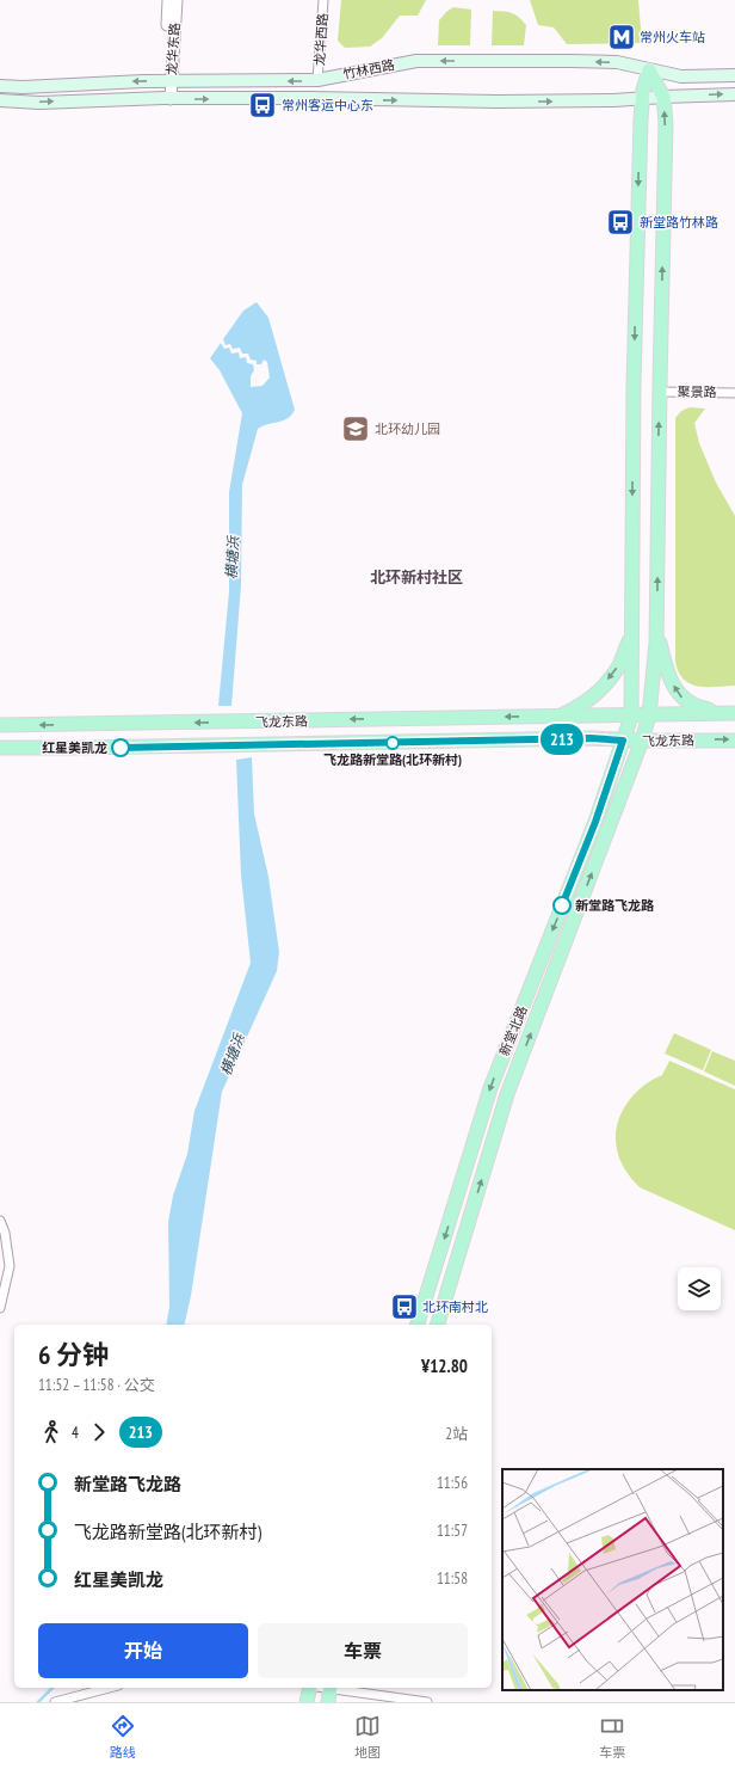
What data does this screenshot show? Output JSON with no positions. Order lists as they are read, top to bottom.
{
  "streets": {
    "main road": ["竹林西路", "飞龙东路", "新堂北路"],
    "street": ["龙华西路", "龙华东路", "聚景路"]
  },
  "crossings": [
    ["龙华西路", "竹林西路"],
    ["龙华东路", "竹林西路"],
    ["竹林西路", "新堂北路"],
    ["飞龙东路", "新堂北路"]
  ],
  "districts": ["北环新村社区"],
  "water": ["横塘浜"],
  "places": {
    "metro station": ["常州火车站"],
    "bus stop": ["常州客运中心东", "新堂路竹林路", "北环南村北"],
    "school or university": ["北环幼儿园"],
    "other": ["飞龙路新堂路(北环新村)", "红星美凯龙", "新堂路飞龙路"]
  },
  "lines": ["bus line 213"],
  "page": {
    "on_map": "213",
    "heading": ["6 分钟", "11:52 – 11:58 · 公交", "¥12.80"],
    "legs": ["4", "213", "2站"],
    "list": [
      {
        "name": "新堂路飞龙路",
        "value": "11:56"
      },
      {
        "name": "飞龙路新堂路(北环新村)",
        "value": "11:57"
      },
      {
        "name": "红星美凯龙",
        "value": "11:58"
      }
    ],
    "buttons": ["开始", "车票"],
    "tabs": ["路线", "地图", "车票"]
  }
}
